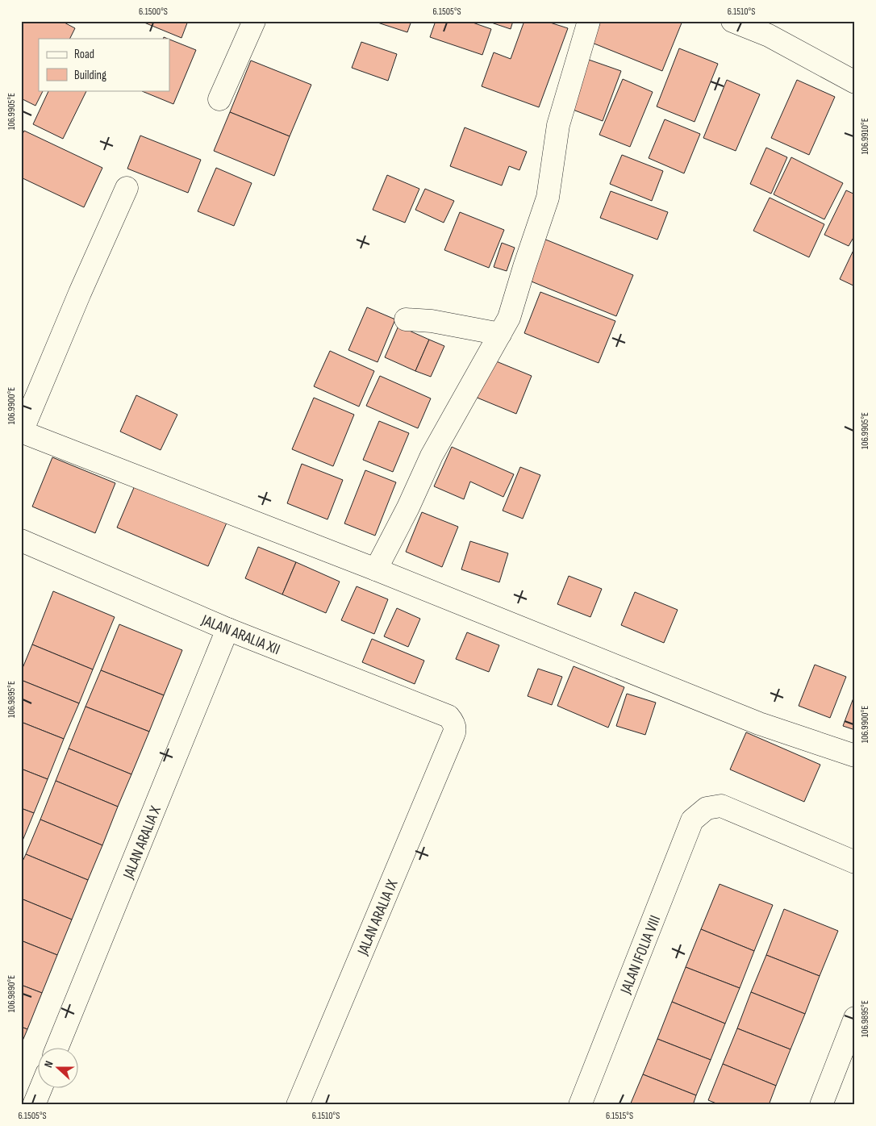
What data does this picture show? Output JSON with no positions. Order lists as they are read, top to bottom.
{
  "streets": {
    "street": [
      "JALAN ARALIA XII",
      "JALAN ARALIA X",
      "JALAN ARALIA IX",
      "JALAN IFOLIA VIII"
    ]
  },
  "crossings": [
    ["JALAN ARALIA XII", "JALAN ARALIA X"],
    ["JALAN ARALIA XII", "JALAN ARALIA IX"]
  ],
  "legend": ["Road", "Building"],
  "north": "left",
  "coordinates": [
    "6.1500°S",
    "6.1505°S",
    "6.1510°S",
    "106.9905°E",
    "106.9910°E",
    "106.9900°E",
    "106.9895°E",
    "106.9890°E",
    "6.1515°S"
  ]
}
